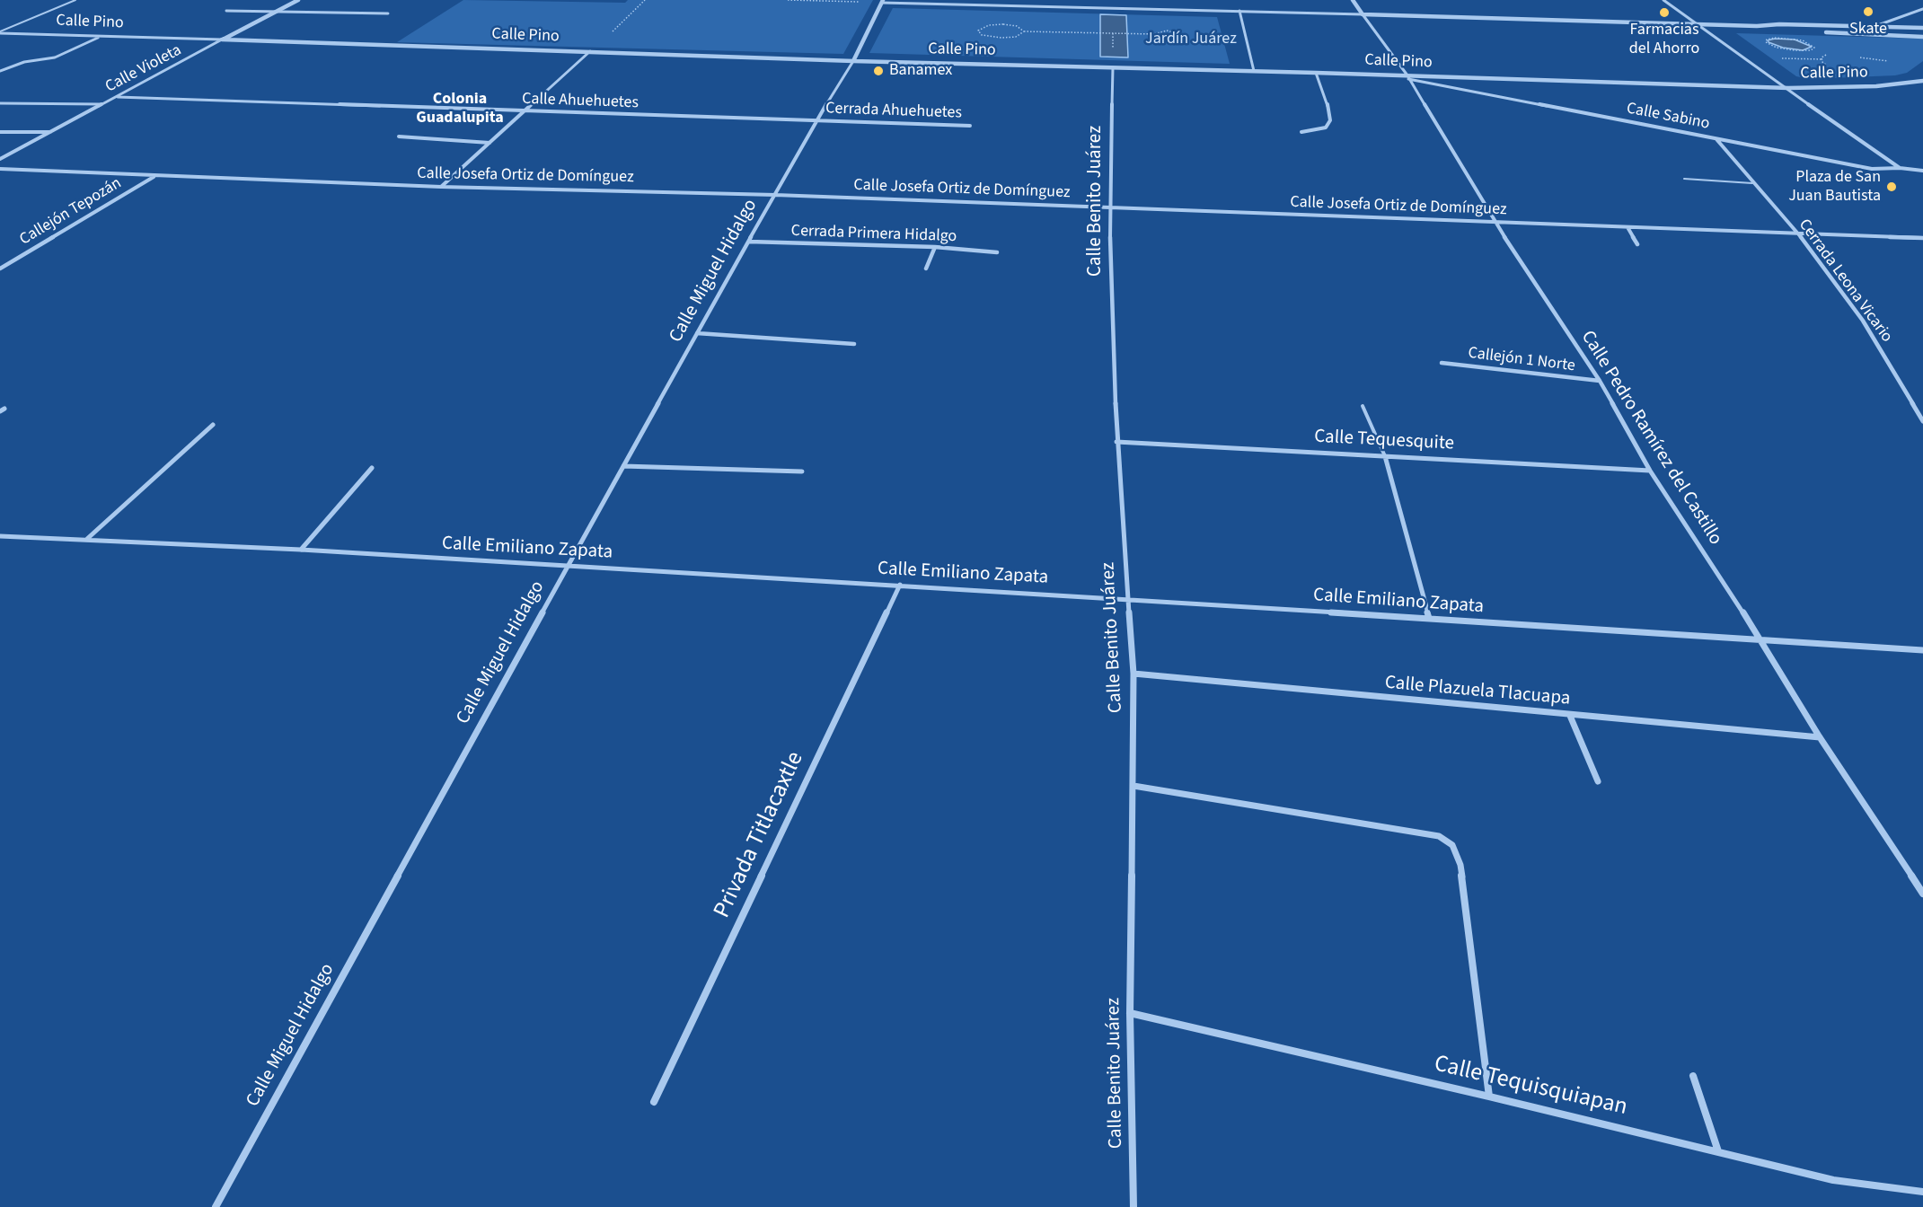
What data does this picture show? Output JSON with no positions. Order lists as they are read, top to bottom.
{
  "streets": {
    "street": [
      "Calle Pino",
      "Calle Violeta",
      "Calle Ahuehuetes",
      "Cerrada Ahuehuetes",
      "Calle Sabino",
      "Calle Josefa Ortiz de Domínguez",
      "Calle Benito Juárez",
      "Callejón Tepozán",
      "Cerrada Primera Hidalgo",
      "Calle Miguel Hidalgo",
      "Cerrada Leona Vicario",
      "Callejón 1 Norte",
      "Calle Pedro Ramírez del Castillo",
      "Calle Tequesquite",
      "Calle Emiliano Zapata",
      "Calle Plazuela Tlacuapa",
      "Privada Titlacaxtle",
      "Calle Tequisquiapan"
    ]
  },
  "crossings": [
    ["Calle Pino", "Calle Violeta"],
    ["Calle Pino", "Calle Sabino"],
    ["Calle Pino", "Calle Benito Juárez"],
    ["Calle Pino", "Calle Miguel Hidalgo"],
    ["Calle Pino", "Calle Pedro Ramírez del Castillo"],
    ["Calle Violeta", "Calle Ahuehuetes"],
    ["Calle Ahuehuetes", "Cerrada Ahuehuetes"],
    ["Calle Ahuehuetes", "Calle Miguel Hidalgo"],
    ["Cerrada Ahuehuetes", "Calle Miguel Hidalgo"],
    ["Calle Sabino", "Cerrada Leona Vicario"],
    ["Calle Sabino", "Calle Pedro Ramírez del Castillo"],
    ["Calle Josefa Ortiz de Domínguez", "Calle Benito Juárez"],
    ["Calle Josefa Ortiz de Domínguez", "Callejón Tepozán"],
    ["Calle Josefa Ortiz de Domínguez", "Calle Miguel Hidalgo"],
    ["Calle Josefa Ortiz de Domínguez", "Cerrada Leona Vicario"],
    ["Calle Josefa Ortiz de Domínguez", "Calle Pedro Ramírez del Castillo"],
    ["Calle Benito Juárez", "Calle Tequesquite"],
    ["Calle Benito Juárez", "Calle Emiliano Zapata"],
    ["Calle Benito Juárez", "Calle Plazuela Tlacuapa"],
    ["Calle Benito Juárez", "Calle Tequisquiapan"],
    ["Cerrada Primera Hidalgo", "Calle Miguel Hidalgo"],
    ["Calle Miguel Hidalgo", "Calle Emiliano Zapata"],
    ["Callejón 1 Norte", "Calle Pedro Ramírez del Castillo"],
    ["Calle Pedro Ramírez del Castillo", "Calle Tequesquite"],
    ["Calle Pedro Ramírez del Castillo", "Calle Emiliano Zapata"],
    ["Calle Pedro Ramírez del Castillo", "Calle Plazuela Tlacuapa"],
    ["Calle Emiliano Zapata", "Privada Titlacaxtle"]
  ],
  "districts": ["Colonia Guadalupita"],
  "parks": ["Jardín Juárez"],
  "places": [
    "Skate",
    "Farmacias del Ahorro",
    "Banamex",
    "Plaza de San Juan Bautista"
  ]
}
